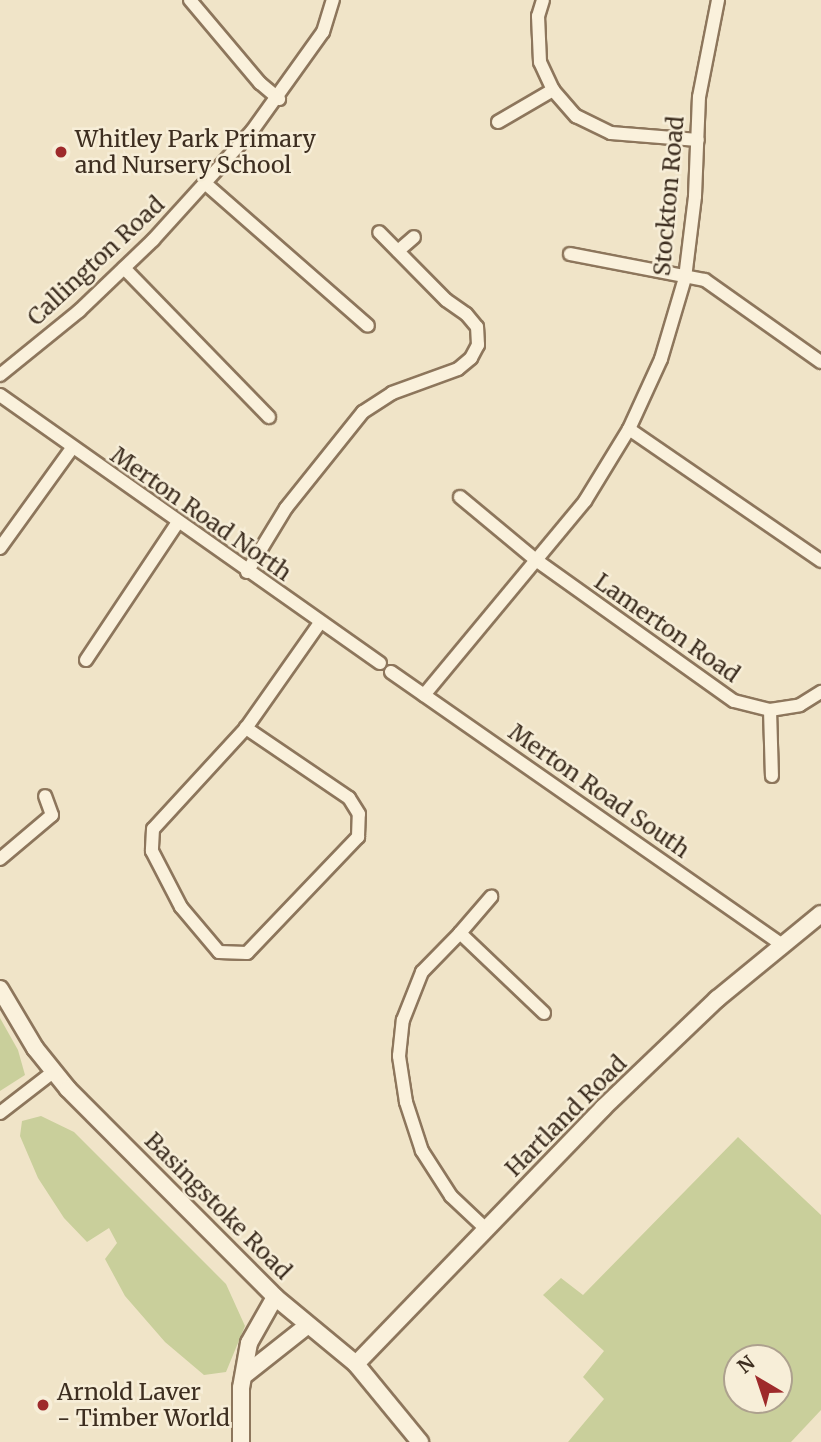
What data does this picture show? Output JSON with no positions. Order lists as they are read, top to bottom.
{
  "streets": {
    "street": [
      "Stockton Road",
      "Callington Road",
      "Merton Road North",
      "Lamerton Road",
      "Merton Road South",
      "Hartland Road",
      "Basingstoke Road"
    ]
  },
  "crossings": [
    ["Stockton Road", "Lamerton Road"],
    ["Stockton Road", "Merton Road South"],
    ["Merton Road South", "Hartland Road"],
    ["Hartland Road", "Basingstoke Road"]
  ],
  "places": ["Whitley Park Primary and Nursery School", "Arnold Laver - Timber World"],
  "north": "top left"
}
